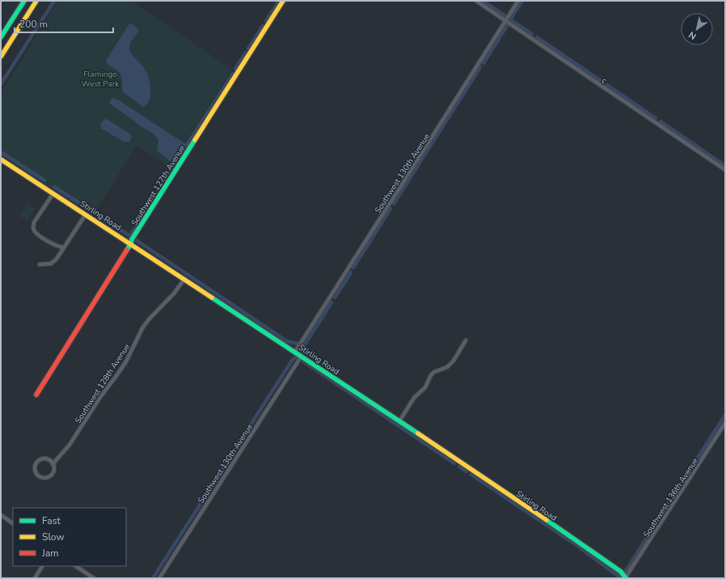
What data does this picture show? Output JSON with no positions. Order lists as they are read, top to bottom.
{
  "streets": {
    "main road": ["Southwest 127th Avenue", "Stirling Road"],
    "street": [
      "c",
      "Southwest 130th Avenue",
      "Southwest 128th Avenue",
      "Southwest 136th Avenue"
    ]
  },
  "crossings": [
    ["c", "Southwest 130th Avenue"],
    ["Southwest 130th Avenue", "Stirling Road"],
    ["Southwest 127th Avenue", "Stirling Road"],
    ["Stirling Road", "Southwest 128th Avenue"],
    ["Stirling Road", "Southwest 136th Avenue"]
  ],
  "parks": ["Flamingo West Park"],
  "legend": ["Fast", "Slow", "Jam"],
  "scale_bar": "200 m",
  "north": "bottom left"
}
